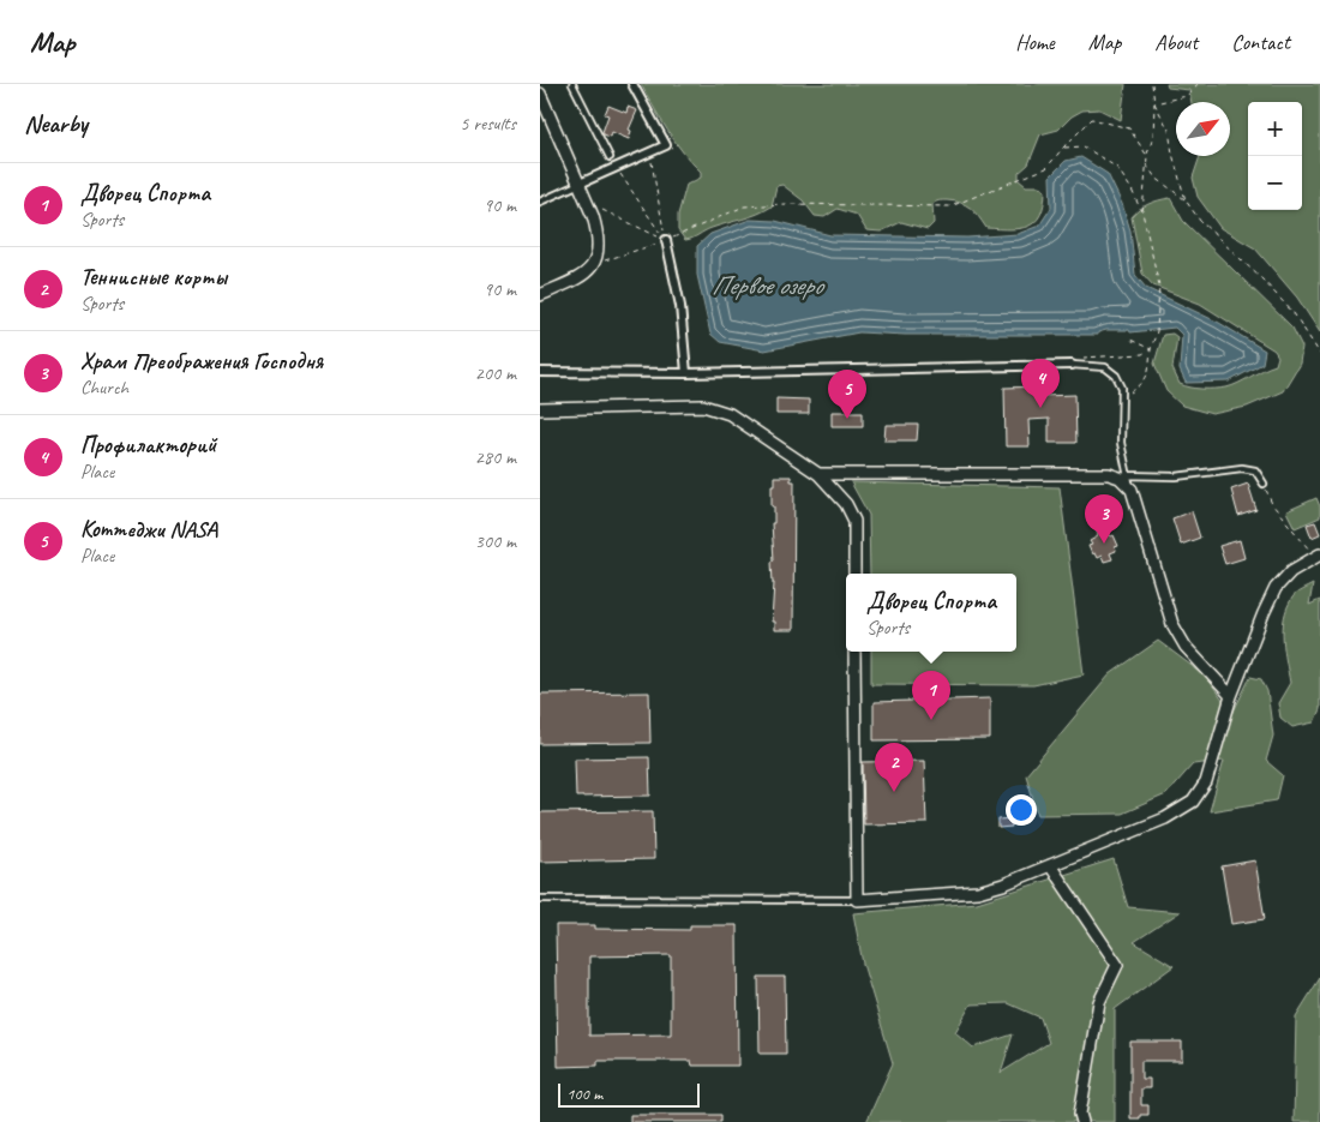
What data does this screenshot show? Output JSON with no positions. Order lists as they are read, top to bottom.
{
  "water": ["Первое озеро"],
  "scale_bar": "100 m",
  "north": "top right",
  "page": {
    "header": "Map",
    "nav": [
      "Home",
      "Map",
      "About",
      "Contact"
    ],
    "heading": ["Nearby", "5 results"],
    "map_buttons": ["+", "−"],
    "list": [
      {
        "mark": "1",
        "name": "Дворец Спорта",
        "note": "Sports",
        "value": "90 m"
      },
      {
        "mark": "2",
        "name": "Теннисные корты",
        "note": "Sports",
        "value": "90 m"
      },
      {
        "mark": "3",
        "name": "Храм Преображения Господня",
        "note": "Church",
        "value": "200 m"
      },
      {
        "mark": "4",
        "name": "Профилакторий",
        "note": "Place",
        "value": "280 m"
      },
      {
        "mark": "5",
        "name": "Коттеджи NASA",
        "note": "Place",
        "value": "300 m"
      }
    ],
    "pins": [
      "4",
      "5",
      "3",
      "1",
      "2"
    ],
    "popup": ["Дворец Спорта", "Sports"],
    "scale": "100 m"
  }
}
